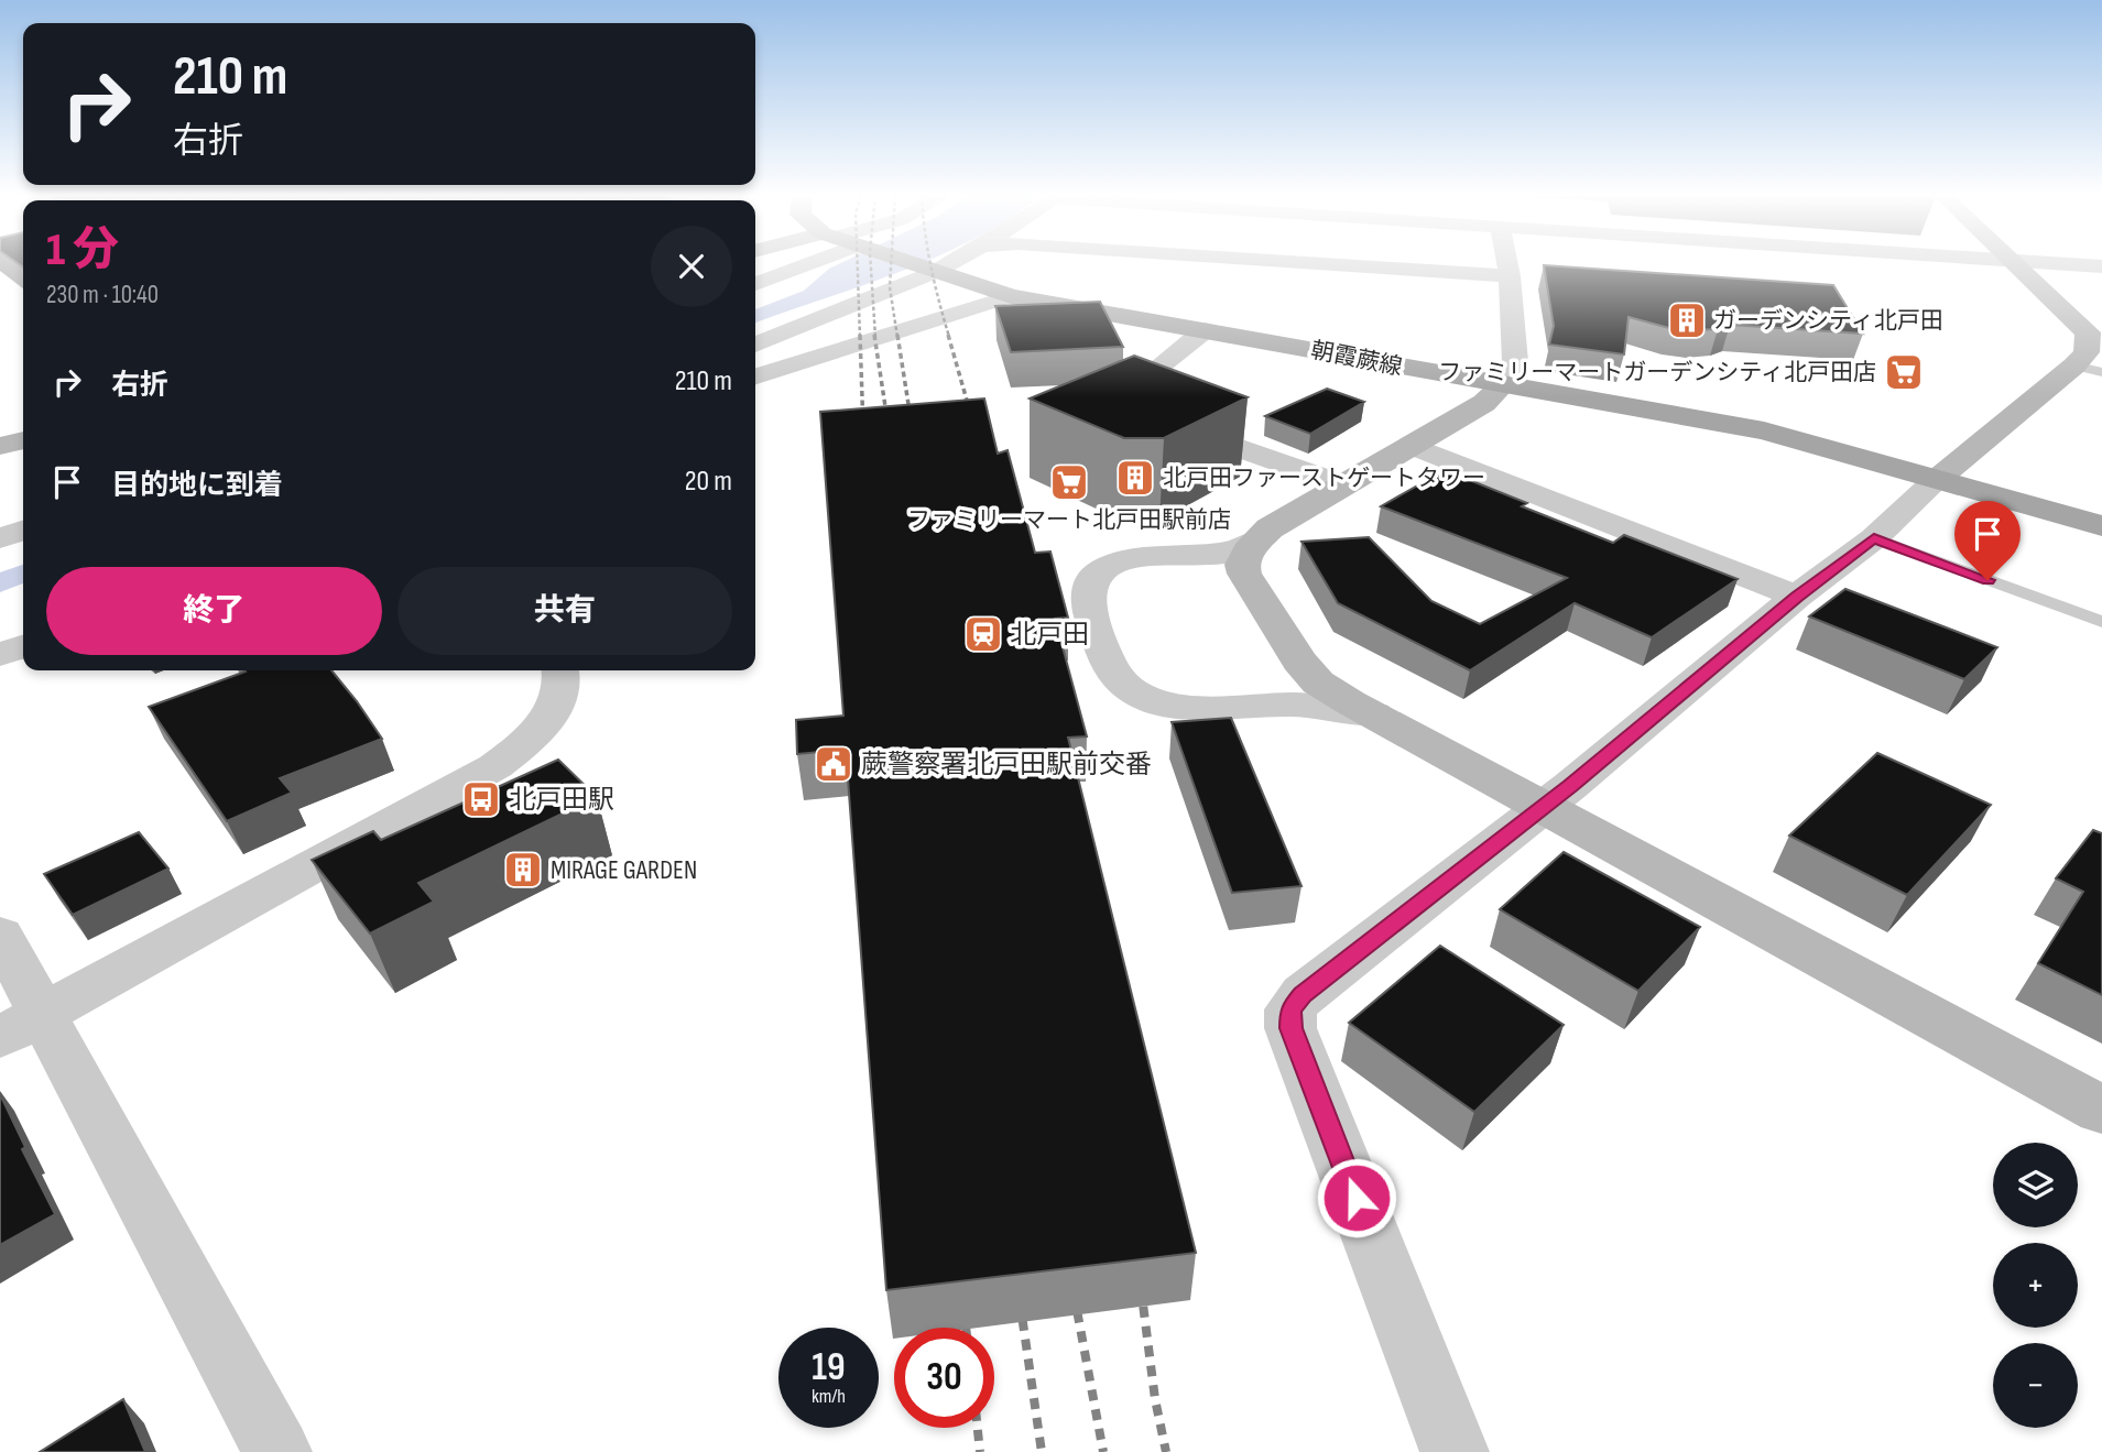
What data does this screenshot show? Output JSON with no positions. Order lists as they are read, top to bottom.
{
  "streets": {
    "main road": ["朝霞蕨線"]
  },
  "places": {
    "building": ["ガーデンシティ北戸田", "北戸田ファーストゲートタワー", "MIRAGE GARDEN"],
    "supermarket": ["ファミリーマートガーデンシティ北戸田店", "ファミリーマート北戸田駅前店"],
    "station": ["北戸田"],
    "public building": ["蕨警察署北戸田駅前交番"],
    "bus stop": ["北戸田駅"]
  },
  "page": {
    "turn": ["210 m", "右折"],
    "heading": ["1 分", "230 m · 10:40"],
    "list": [
      {
        "name": "右折",
        "value": "210 m"
      },
      {
        "name": "目的地に到着",
        "value": "20 m"
      }
    ],
    "buttons": ["終了", "共有"],
    "map_buttons": ["+", "−"],
    "speed": "19 km/h",
    "limit": "30"
  }
}
